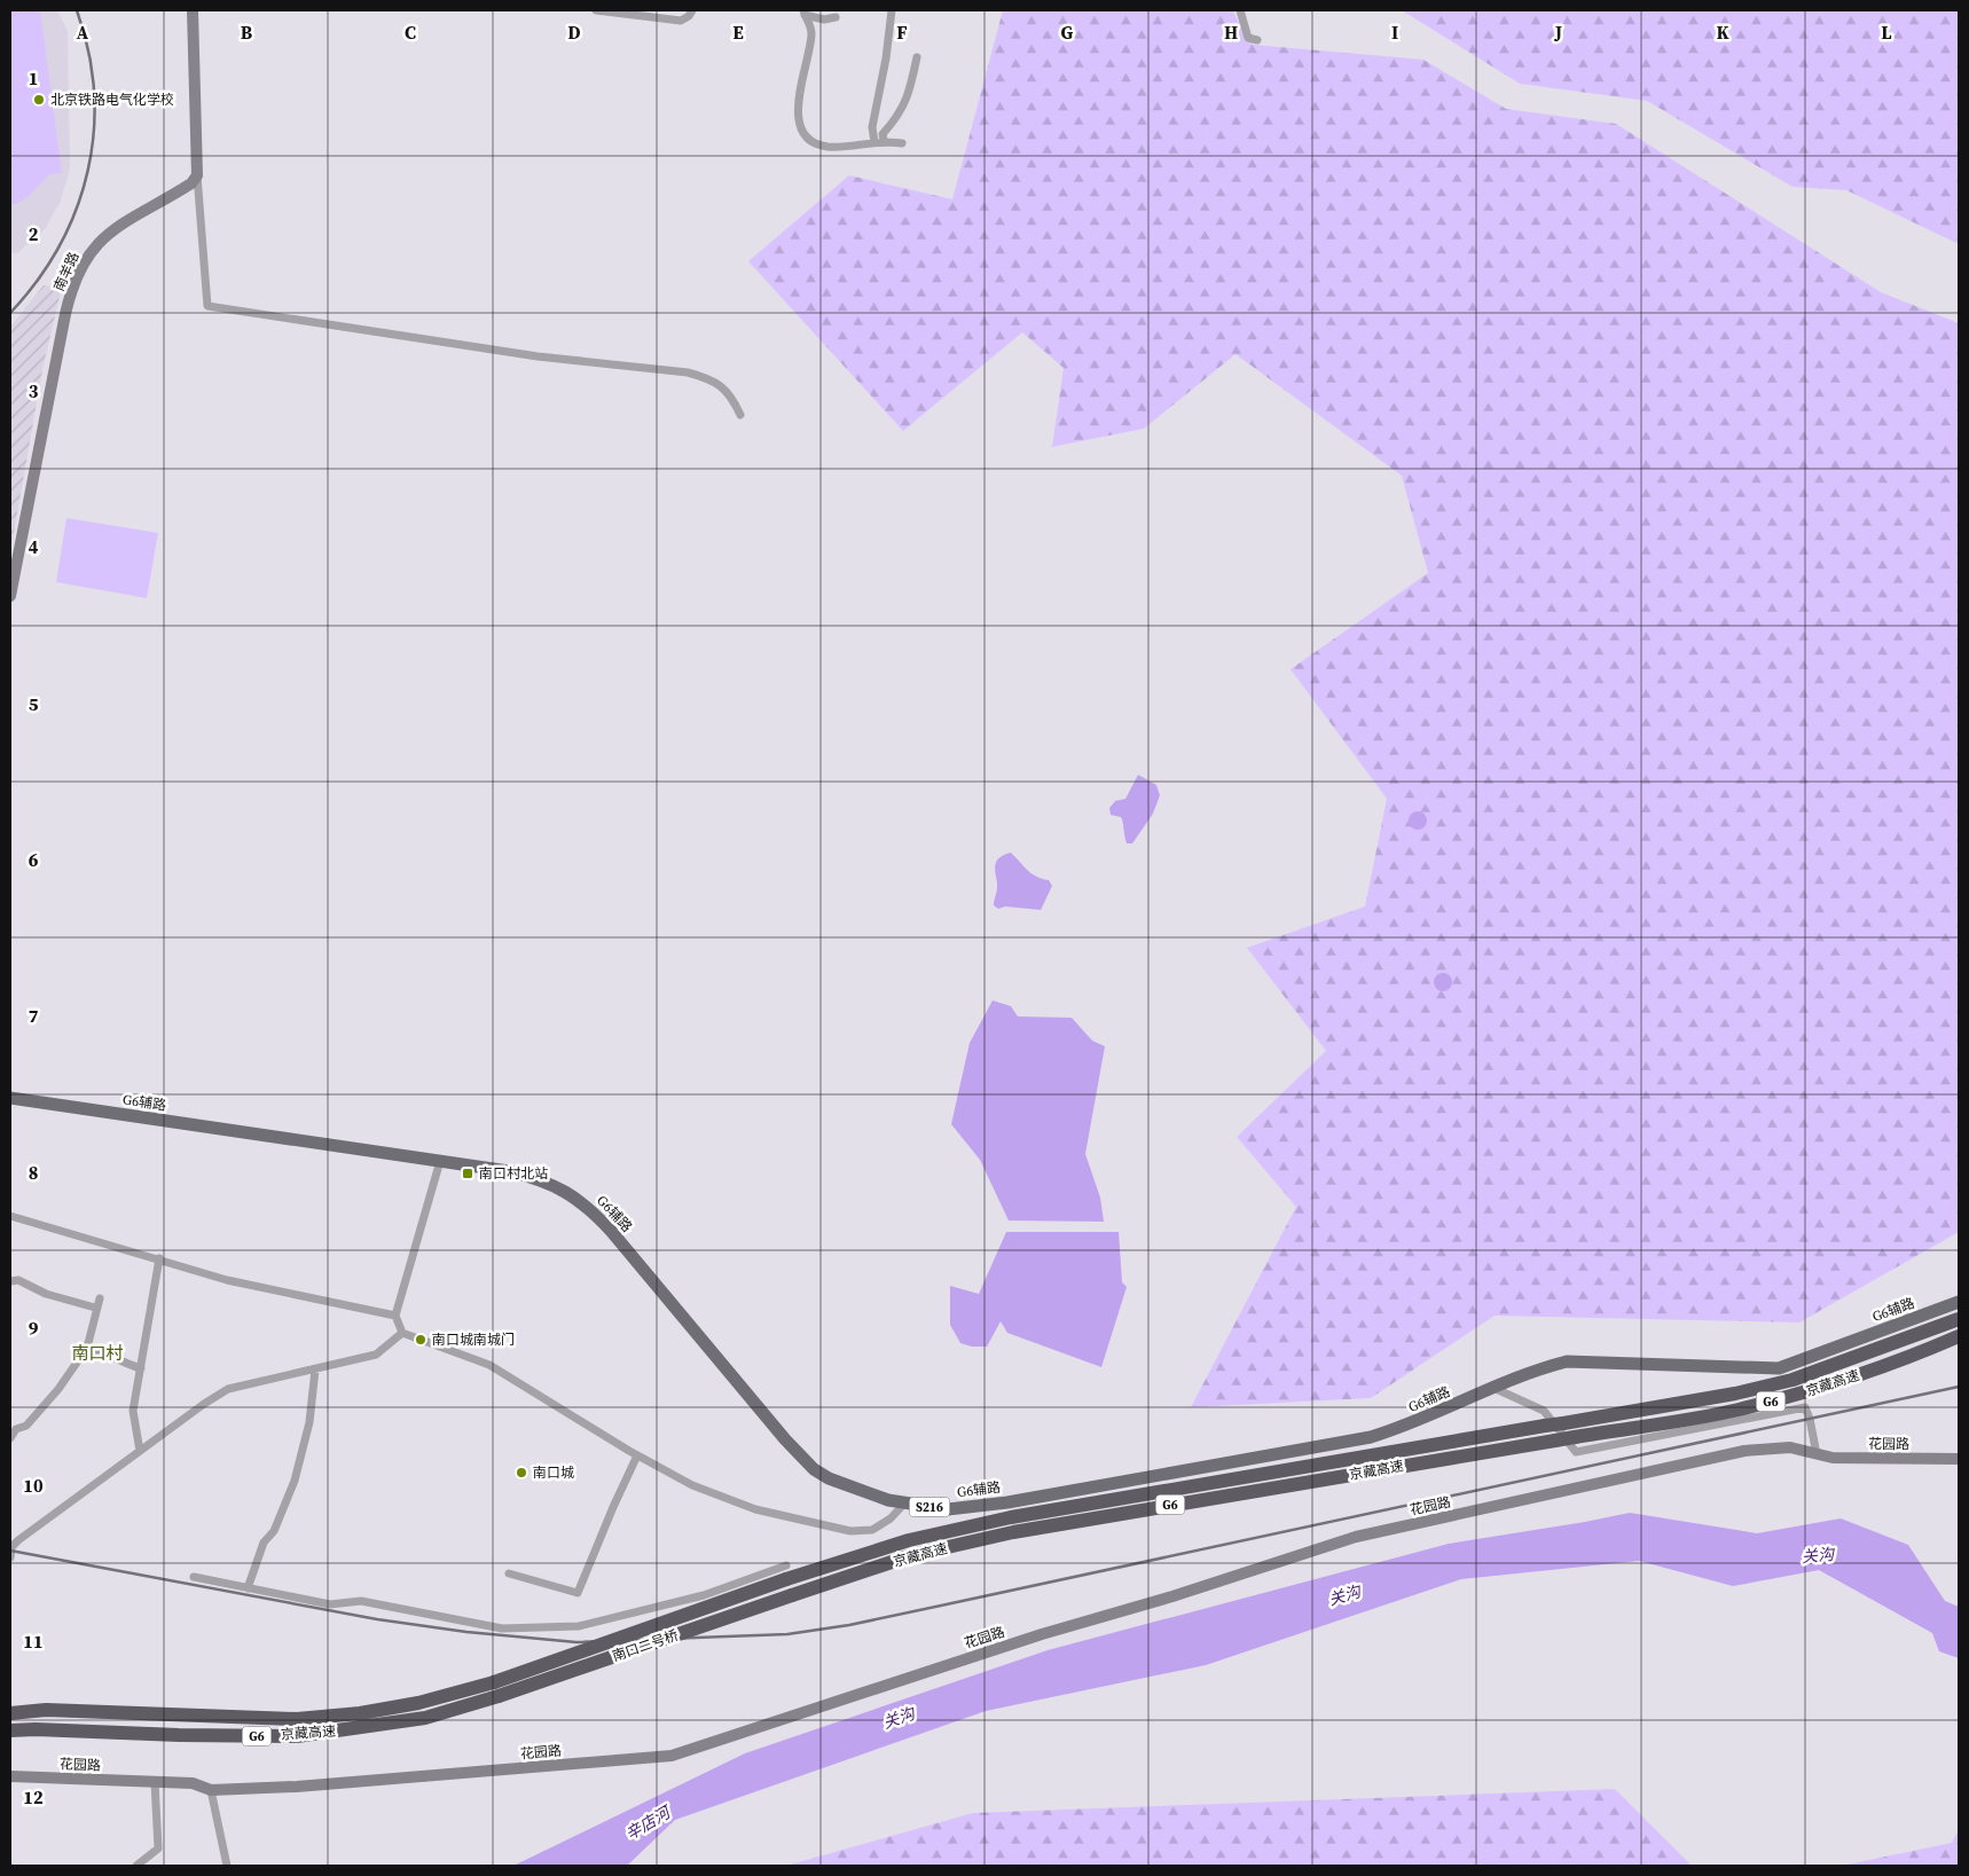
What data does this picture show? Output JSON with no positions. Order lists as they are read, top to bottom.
{
  "streets": {
    "highway": ["京藏高速", "G6", "南口二号桥"],
    "main road": ["G6辅路", "S216"],
    "street": ["南羊路", "花园路"]
  },
  "crossings": [
    ["京藏高速", "南口二号桥"]
  ],
  "districts": ["南口村"],
  "water": ["关沟", "辛店河"],
  "places": {
    "other": ["北京铁路电气化学校", "南口城南城门", "南口城"],
    "transit": ["南口村北站"]
  },
  "grid": {
    "columns": [
      "A",
      "B",
      "C",
      "D",
      "E",
      "F",
      "G",
      "H",
      "I",
      "J",
      "K",
      "L"
    ],
    "rows": [
      "1",
      "2",
      "3",
      "4",
      "5",
      "6",
      "7",
      "8",
      "9",
      "10",
      "11",
      "12"
    ]
  }
}
